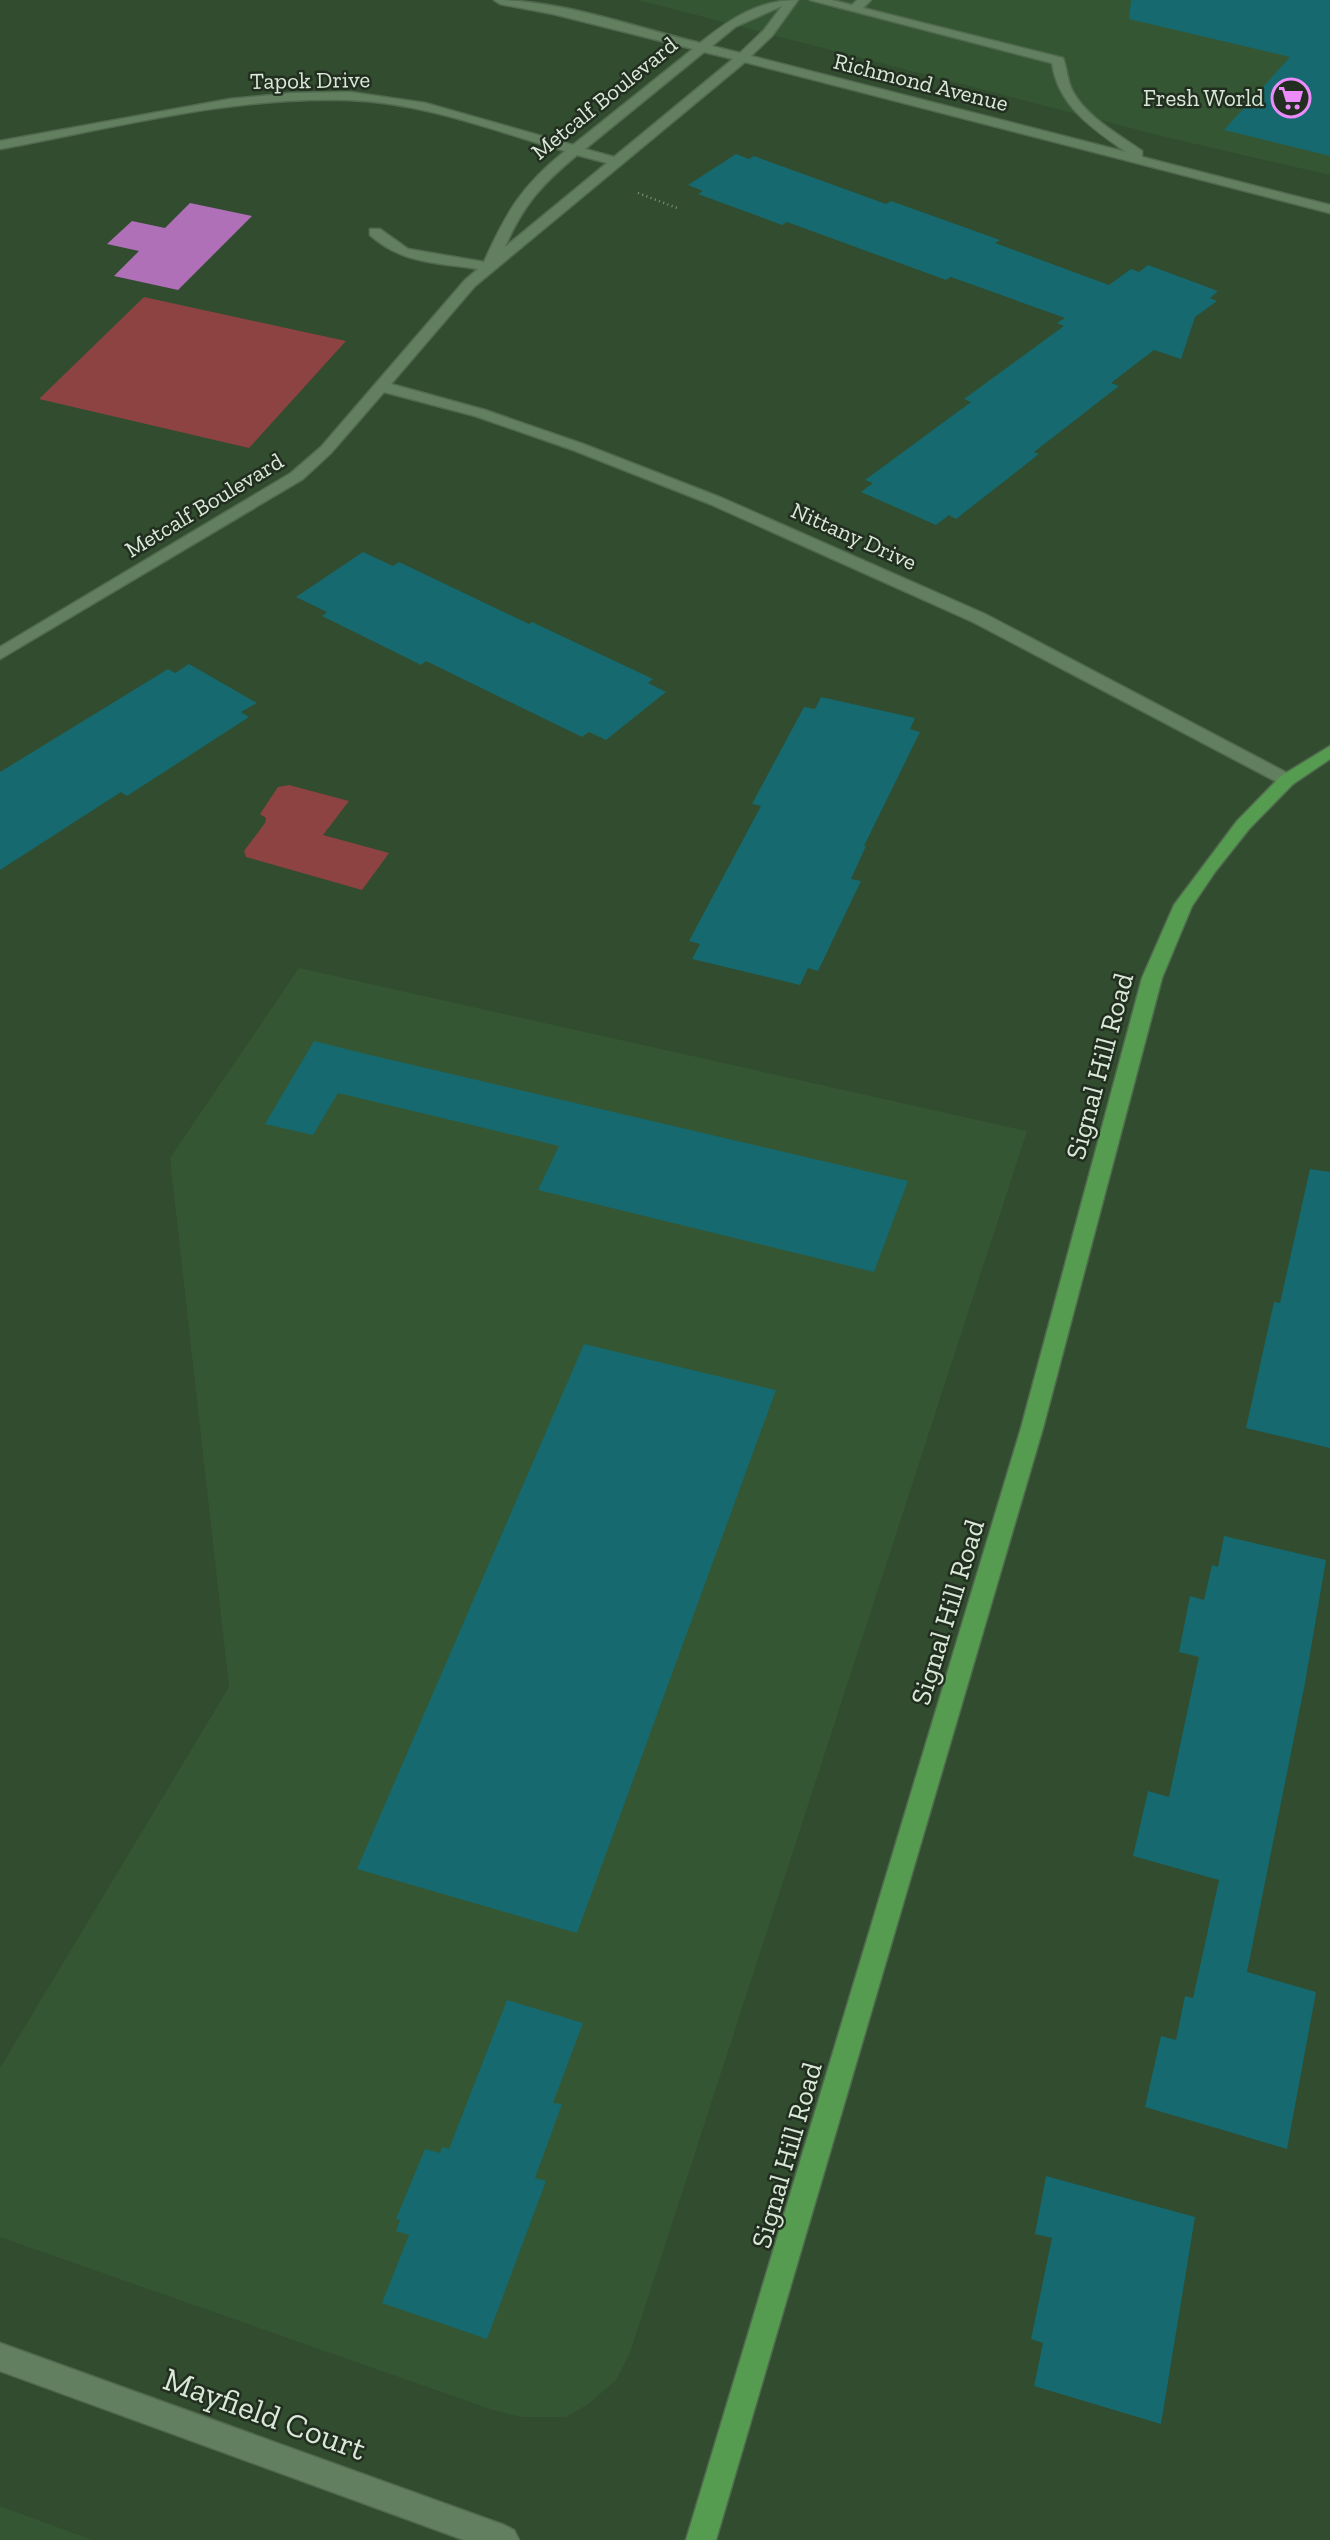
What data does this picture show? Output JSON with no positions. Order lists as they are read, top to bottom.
{
  "streets": {
    "main road": ["Signal Hill Road"],
    "street": [
      "Tapok Drive",
      "Richmond Avenue",
      "Metcalf Boulevard",
      "Nittany Drive",
      "Mayfield Court"
    ]
  },
  "crossings": [
    ["Tapok Drive", "Metcalf Boulevard"],
    ["Richmond Avenue", "Metcalf Boulevard"],
    ["Metcalf Boulevard", "Nittany Drive"],
    ["Nittany Drive", "Signal Hill Road"]
  ],
  "places": {
    "supermarket": ["Fresh World"]
  }
}
